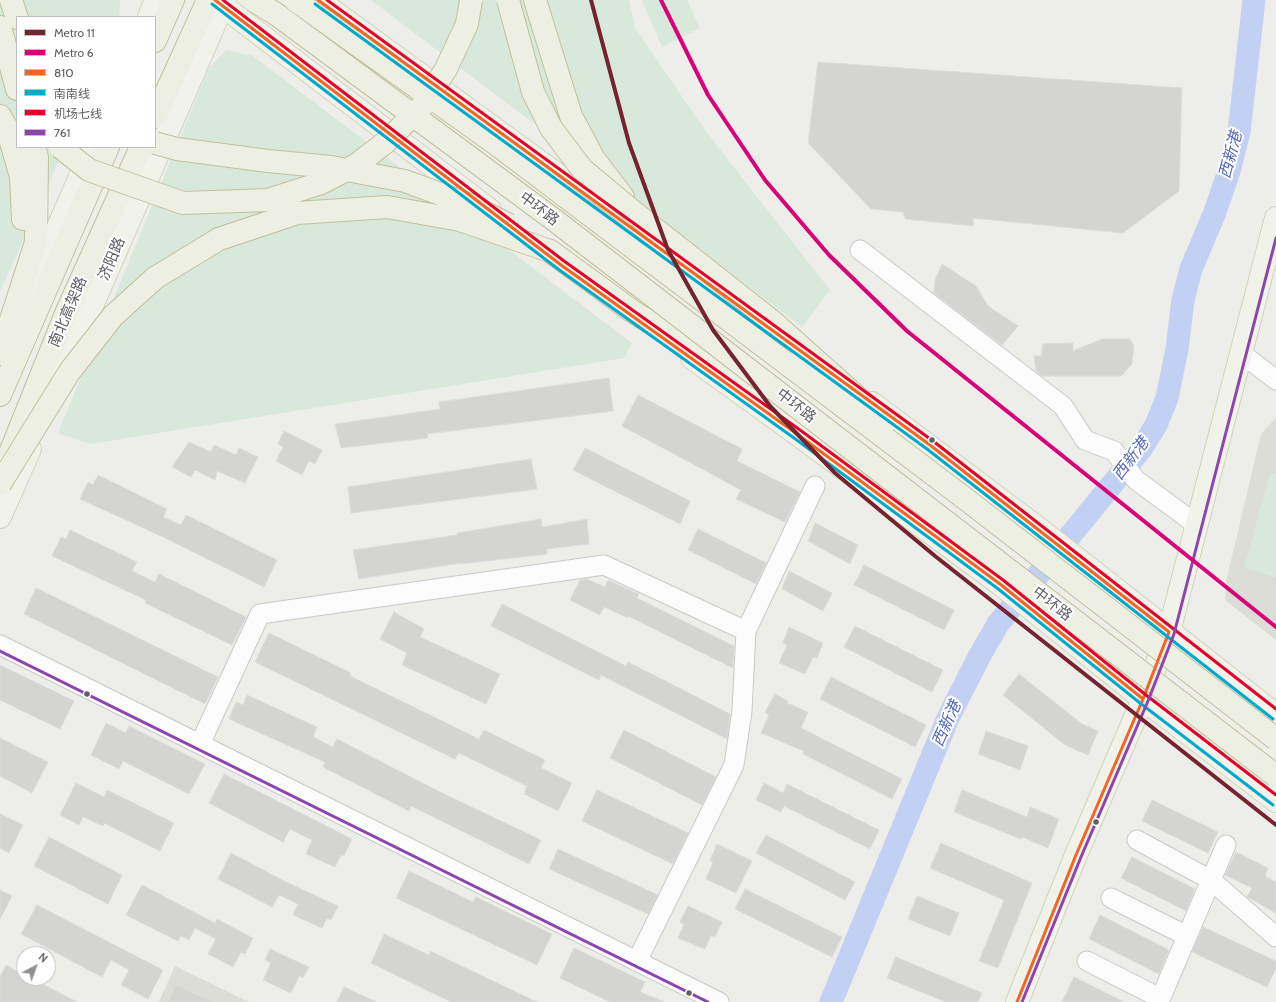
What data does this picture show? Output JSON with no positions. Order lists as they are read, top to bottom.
{
  "streets": {
    "highway": ["中环路", "南北高架路"],
    "main road": ["济阳路"]
  },
  "water": ["西新港"],
  "lines": [
    "metro line 11",
    "metro line 6",
    "transit line 810",
    "transit line 机场七线",
    "transit line 南南线",
    "transit line 761"
  ],
  "legend": [
    "Metro 11",
    "Metro 6",
    "810",
    "南南线",
    "机场七线",
    "761"
  ],
  "north": "top right"
}
